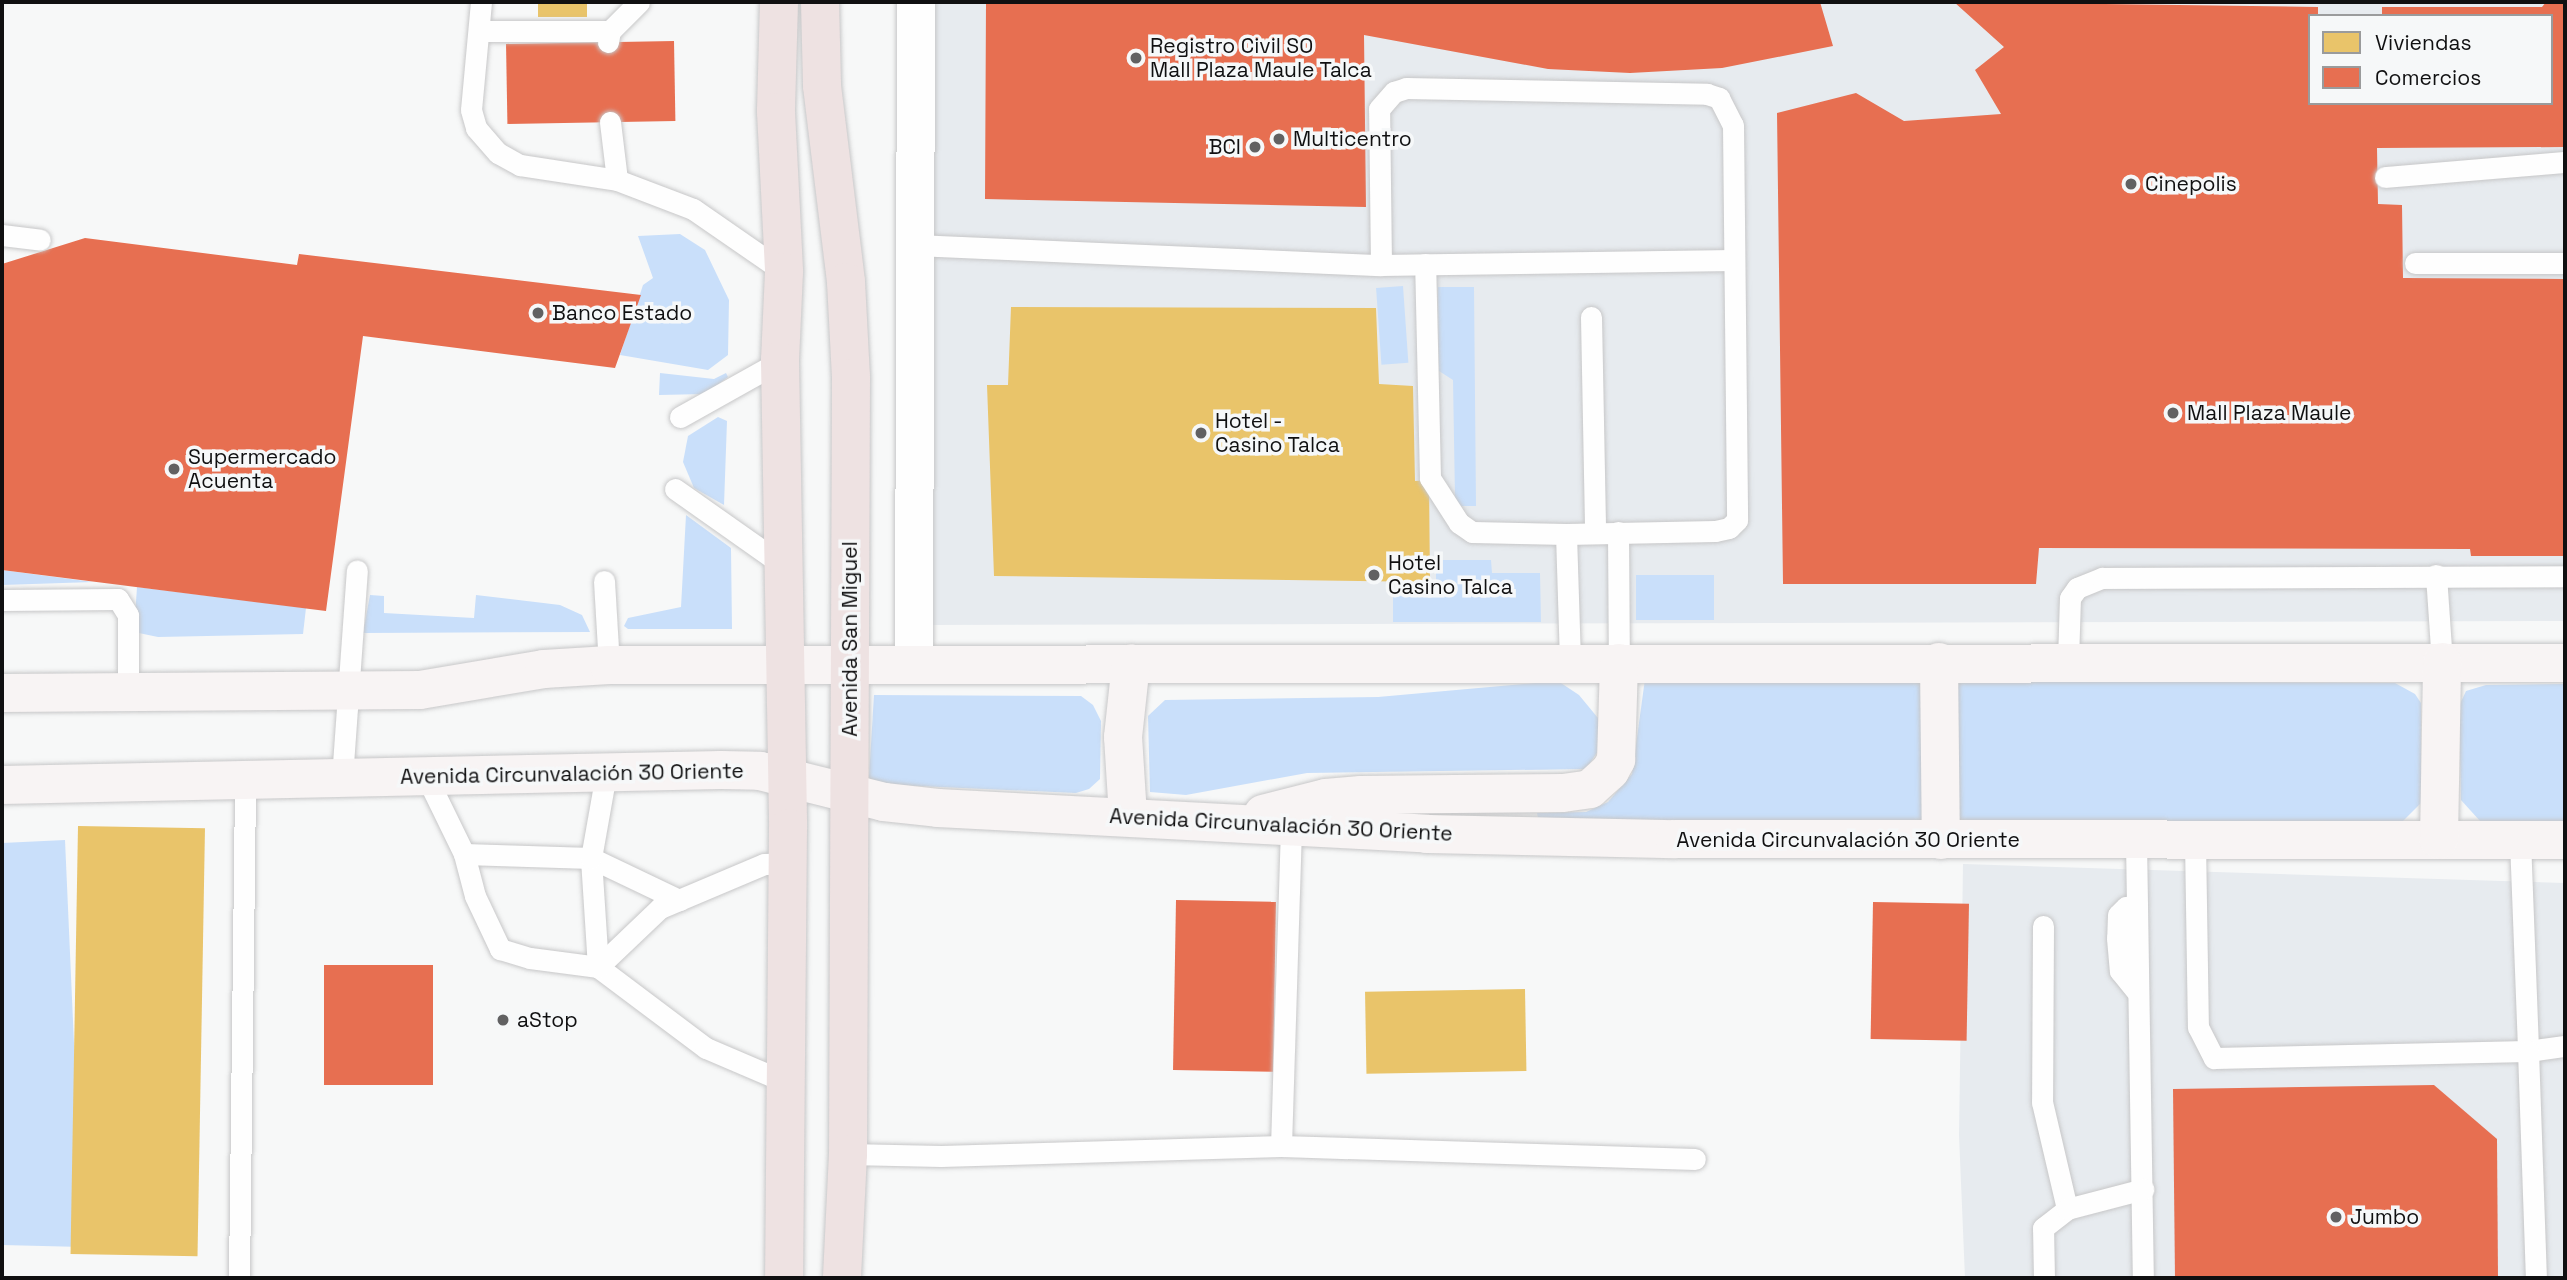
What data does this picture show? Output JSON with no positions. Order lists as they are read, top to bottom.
{
  "streets": {
    "highway": ["Avenida San Miguel"],
    "main road": ["Avenida Circunvalación 30 Oriente"]
  },
  "crossings": [
    ["Avenida San Miguel", "Avenida Circunvalación 30 Oriente"]
  ],
  "places": [
    "Registro Civil SO Mall Plaza Maule Talca",
    "Multicentro",
    "BCI",
    "Cinepolis",
    "Banco Estado",
    "Mall Plaza Maule",
    "Hotel - Casino Talca",
    "Supermercado Acuenta",
    "Hotel Casino Talca",
    "aStop",
    "Jumbo"
  ],
  "legend": ["Viviendas", "Comercios"]
}
